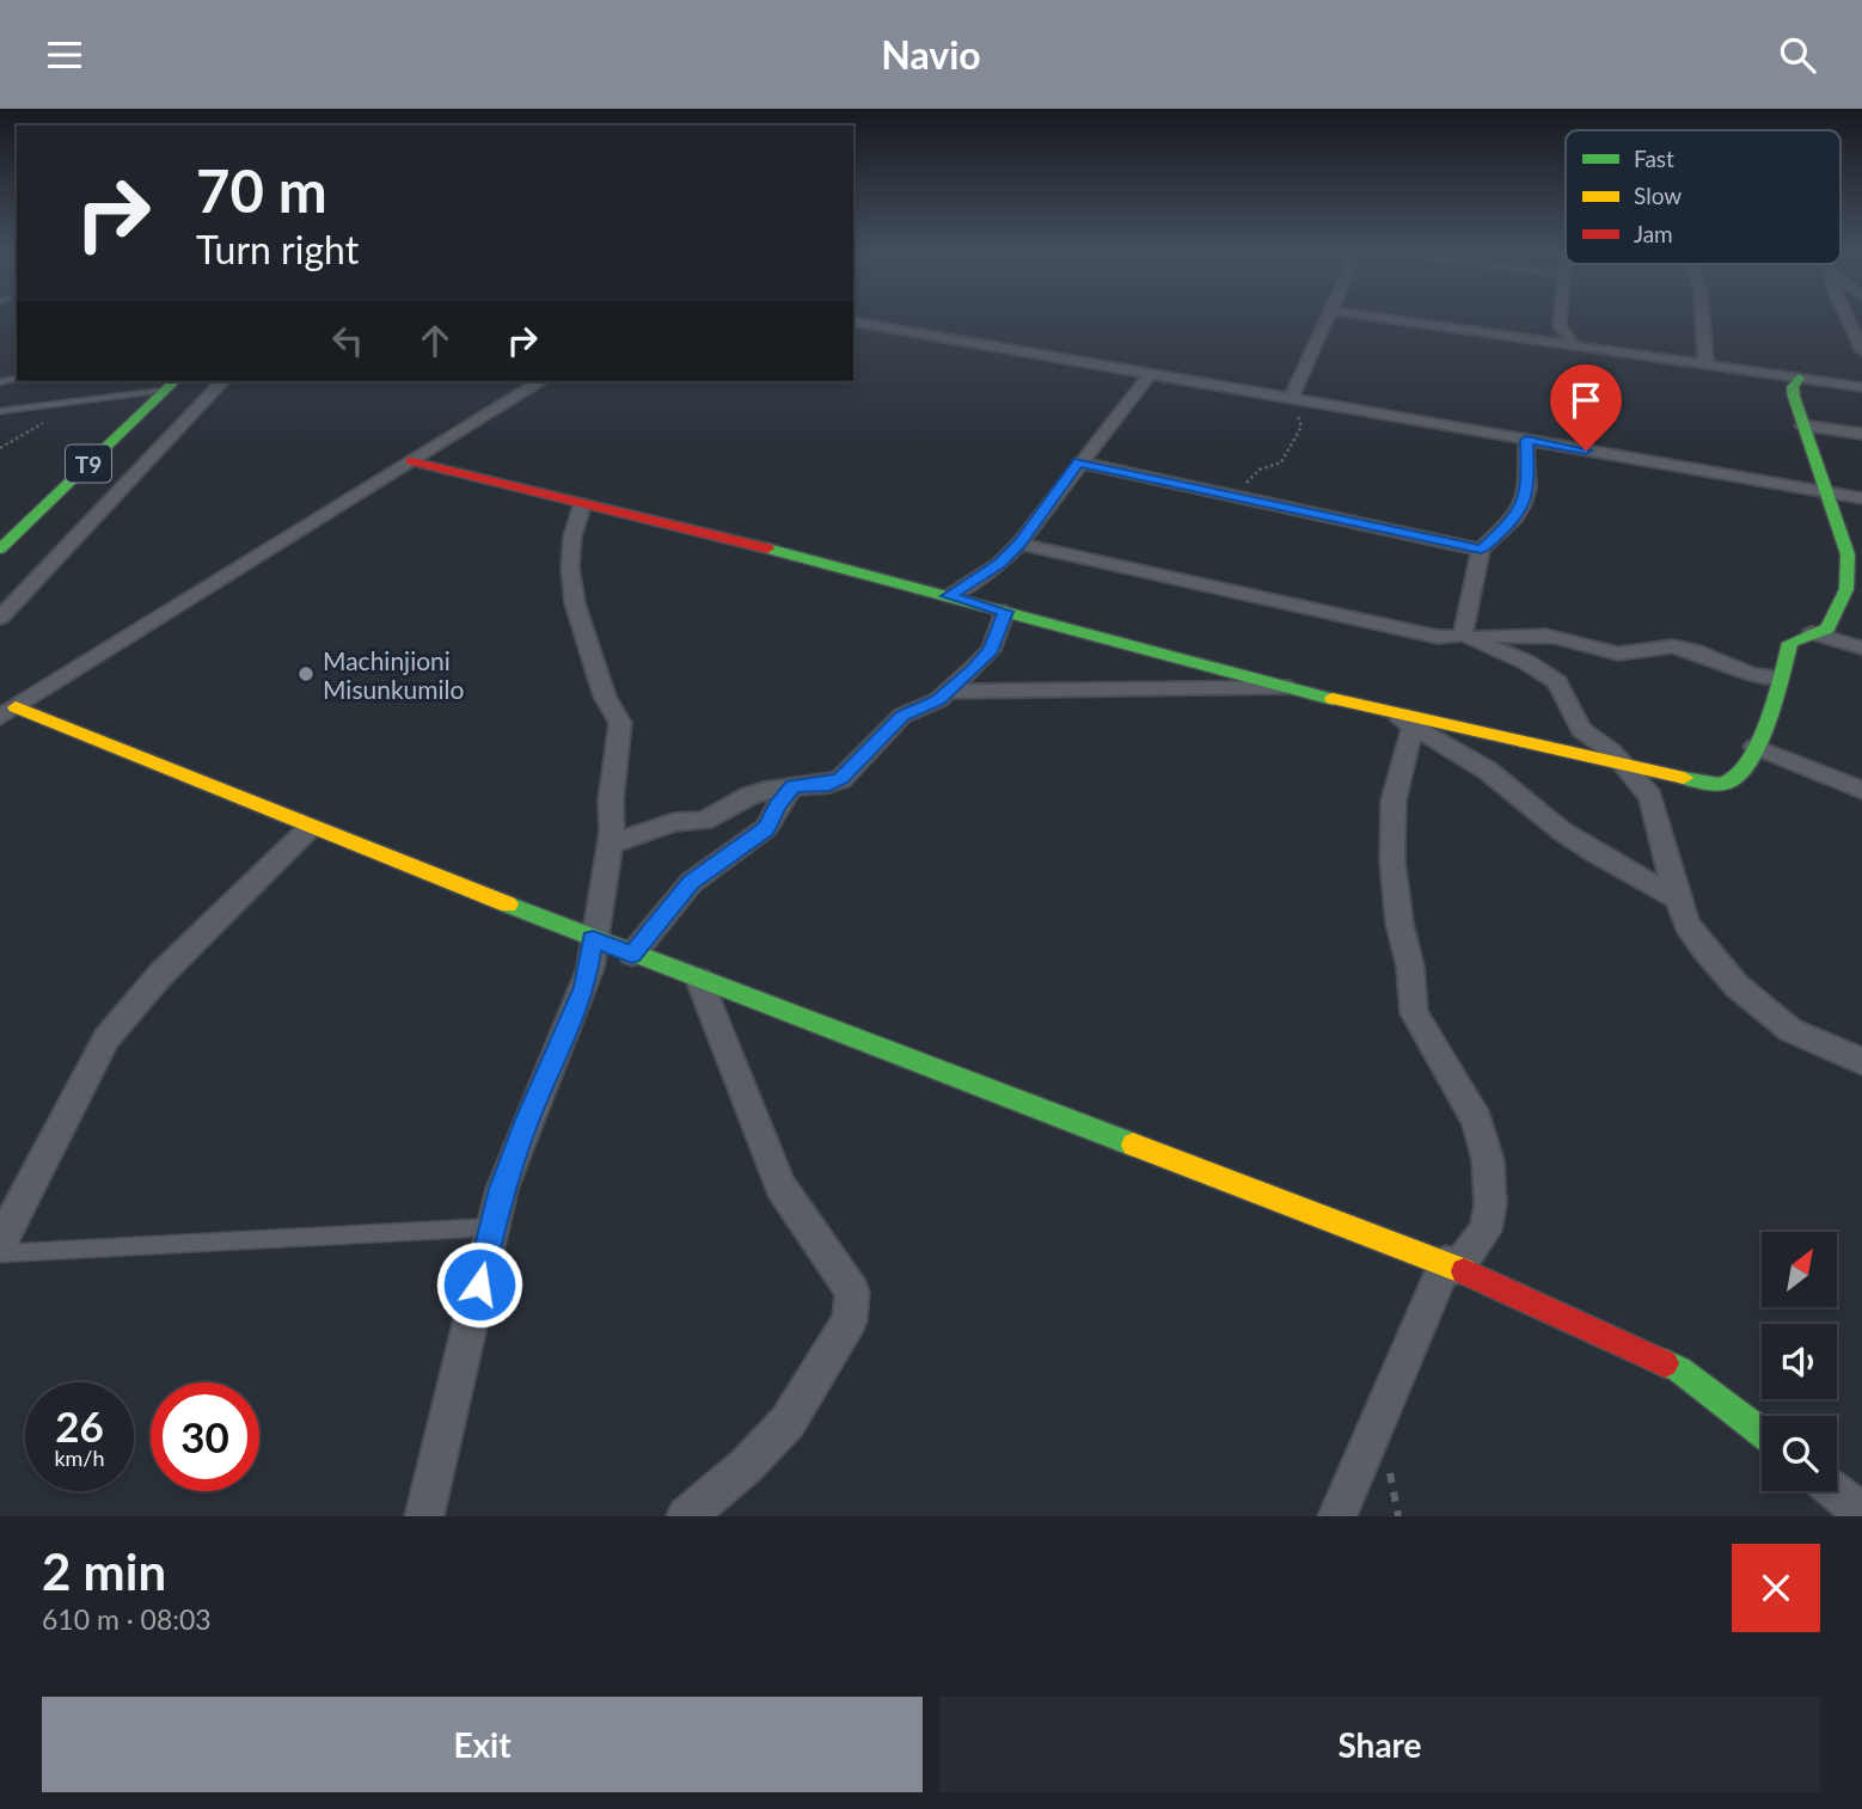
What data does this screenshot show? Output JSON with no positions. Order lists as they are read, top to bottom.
{
  "streets": {
    "main road": ["T9"]
  },
  "places": ["Machinjioni Misunkumilo"],
  "legend": ["Fast", "Slow", "Jam"],
  "north": "top right",
  "page": {
    "header": "Navio",
    "turn": ["70 m", "Turn right"],
    "speed": "26 km/h",
    "limit": "30",
    "heading": ["2 min", "610 m · 08:03"],
    "buttons": ["Exit", "Share"]
  }
}
